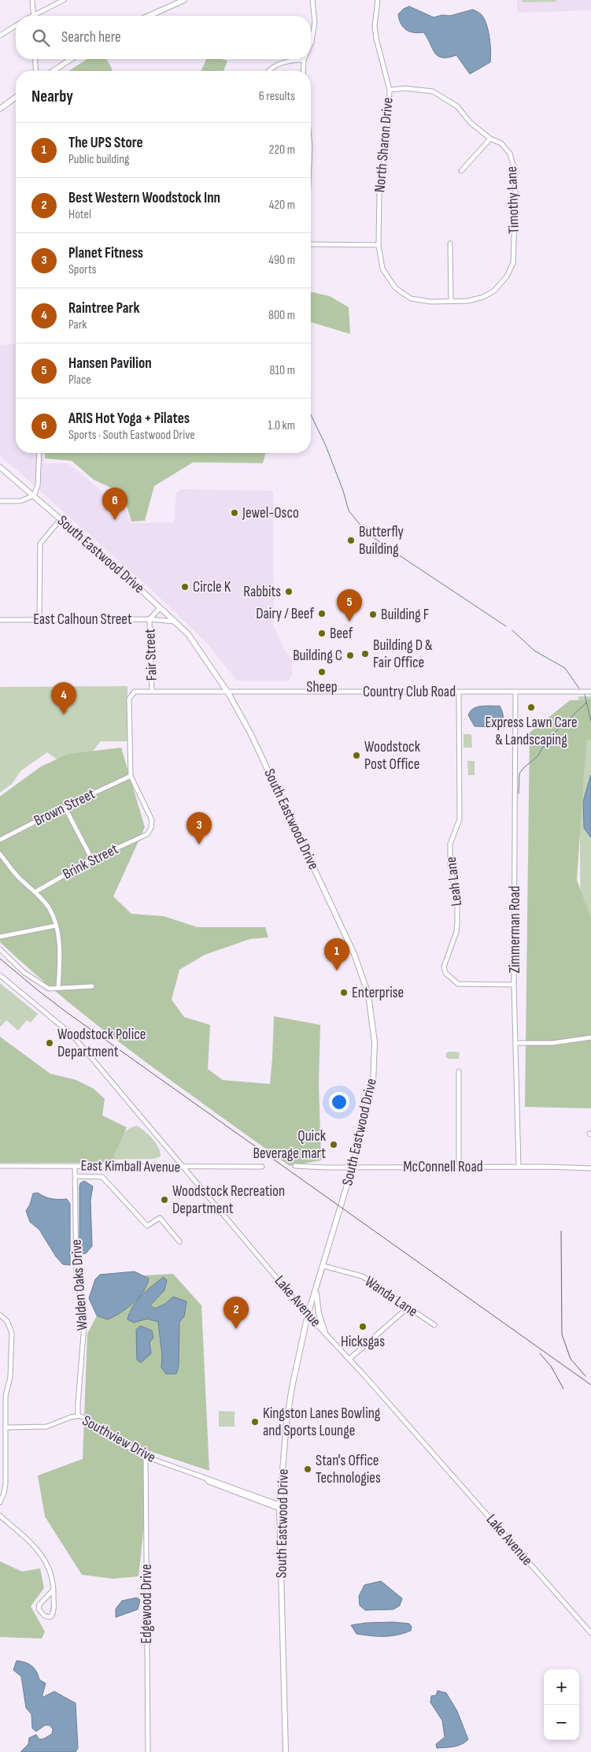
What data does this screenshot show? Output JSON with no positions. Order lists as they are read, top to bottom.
{
  "streets": {
    "main road": ["South Eastwood Drive"],
    "street": [
      "North Sharon Drive",
      "Timothy Lane",
      "East Calhoun Street",
      "Fair Street",
      "Country Club Road",
      "Brown Street",
      "Brink Street",
      "Leah Lane",
      "Zimmerman Road",
      "East Kimball Avenue",
      "McConnell Road",
      "Walden Oaks Drive",
      "Wanda Lane",
      "Lake Avenue",
      "Southview Drive",
      "Edgewood Drive"
    ]
  },
  "crossings": [
    ["North Sharon Drive", "Timothy Lane"],
    ["South Eastwood Drive", "East Calhoun Street"],
    ["South Eastwood Drive", "Country Club Road"],
    ["South Eastwood Drive", "McConnell Road"],
    ["South Eastwood Drive", "Wanda Lane"],
    ["South Eastwood Drive", "Lake Avenue"],
    ["South Eastwood Drive", "Southview Drive"],
    ["East Calhoun Street", "Fair Street"],
    ["Fair Street", "Country Club Road"],
    ["Country Club Road", "Brown Street"],
    ["Country Club Road", "Brink Street"],
    ["Country Club Road", "Leah Lane"],
    ["Country Club Road", "Zimmerman Road"],
    ["Brown Street", "Brink Street"],
    ["Leah Lane", "Zimmerman Road"],
    ["Zimmerman Road", "McConnell Road"],
    ["East Kimball Avenue", "Walden Oaks Drive"],
    ["East Kimball Avenue", "Lake Avenue"],
    ["Walden Oaks Drive", "Southview Drive"],
    ["Southview Drive", "Edgewood Drive"]
  ],
  "places": [
    "Jewel-Osco",
    "Butterfly Building",
    "Circle K",
    "Rabbits",
    "Dairy / Beef",
    "Building F",
    "Beef",
    "Building D & Fair Office",
    "Building C",
    "Sheep",
    "Express Lawn Care & Landscaping",
    "Woodstock Post Office",
    "Enterprise",
    "Woodstock Police Department",
    "Quick Beverage mart",
    "Woodstock Recreation Department",
    "Hicksgas",
    "Kingston Lanes Bowling and Sports Lounge",
    "Stan's Office Technologies"
  ],
  "page": {
    "search": "Search here",
    "heading": ["Nearby", "6 results"],
    "list": [
      {
        "mark": "1",
        "name": "The UPS Store",
        "note": "Public building",
        "value": "220 m"
      },
      {
        "mark": "2",
        "name": "Best Western Woodstock Inn",
        "note": "Hotel",
        "value": "420 m"
      },
      {
        "mark": "3",
        "name": "Planet Fitness",
        "note": "Sports",
        "value": "490 m"
      },
      {
        "mark": "4",
        "name": "Raintree Park",
        "note": "Park",
        "value": "800 m"
      },
      {
        "mark": "5",
        "name": "Hansen Pavilion",
        "note": "Place",
        "value": "810 m"
      },
      {
        "mark": "6",
        "name": "ARIS Hot Yoga + Pilates",
        "note": "Sports · South Eastwood Drive",
        "value": "1.0 km"
      }
    ],
    "pins": [
      "6",
      "5",
      "4",
      "3",
      "1",
      "2"
    ],
    "map_buttons": ["+", "−"]
  }
}
